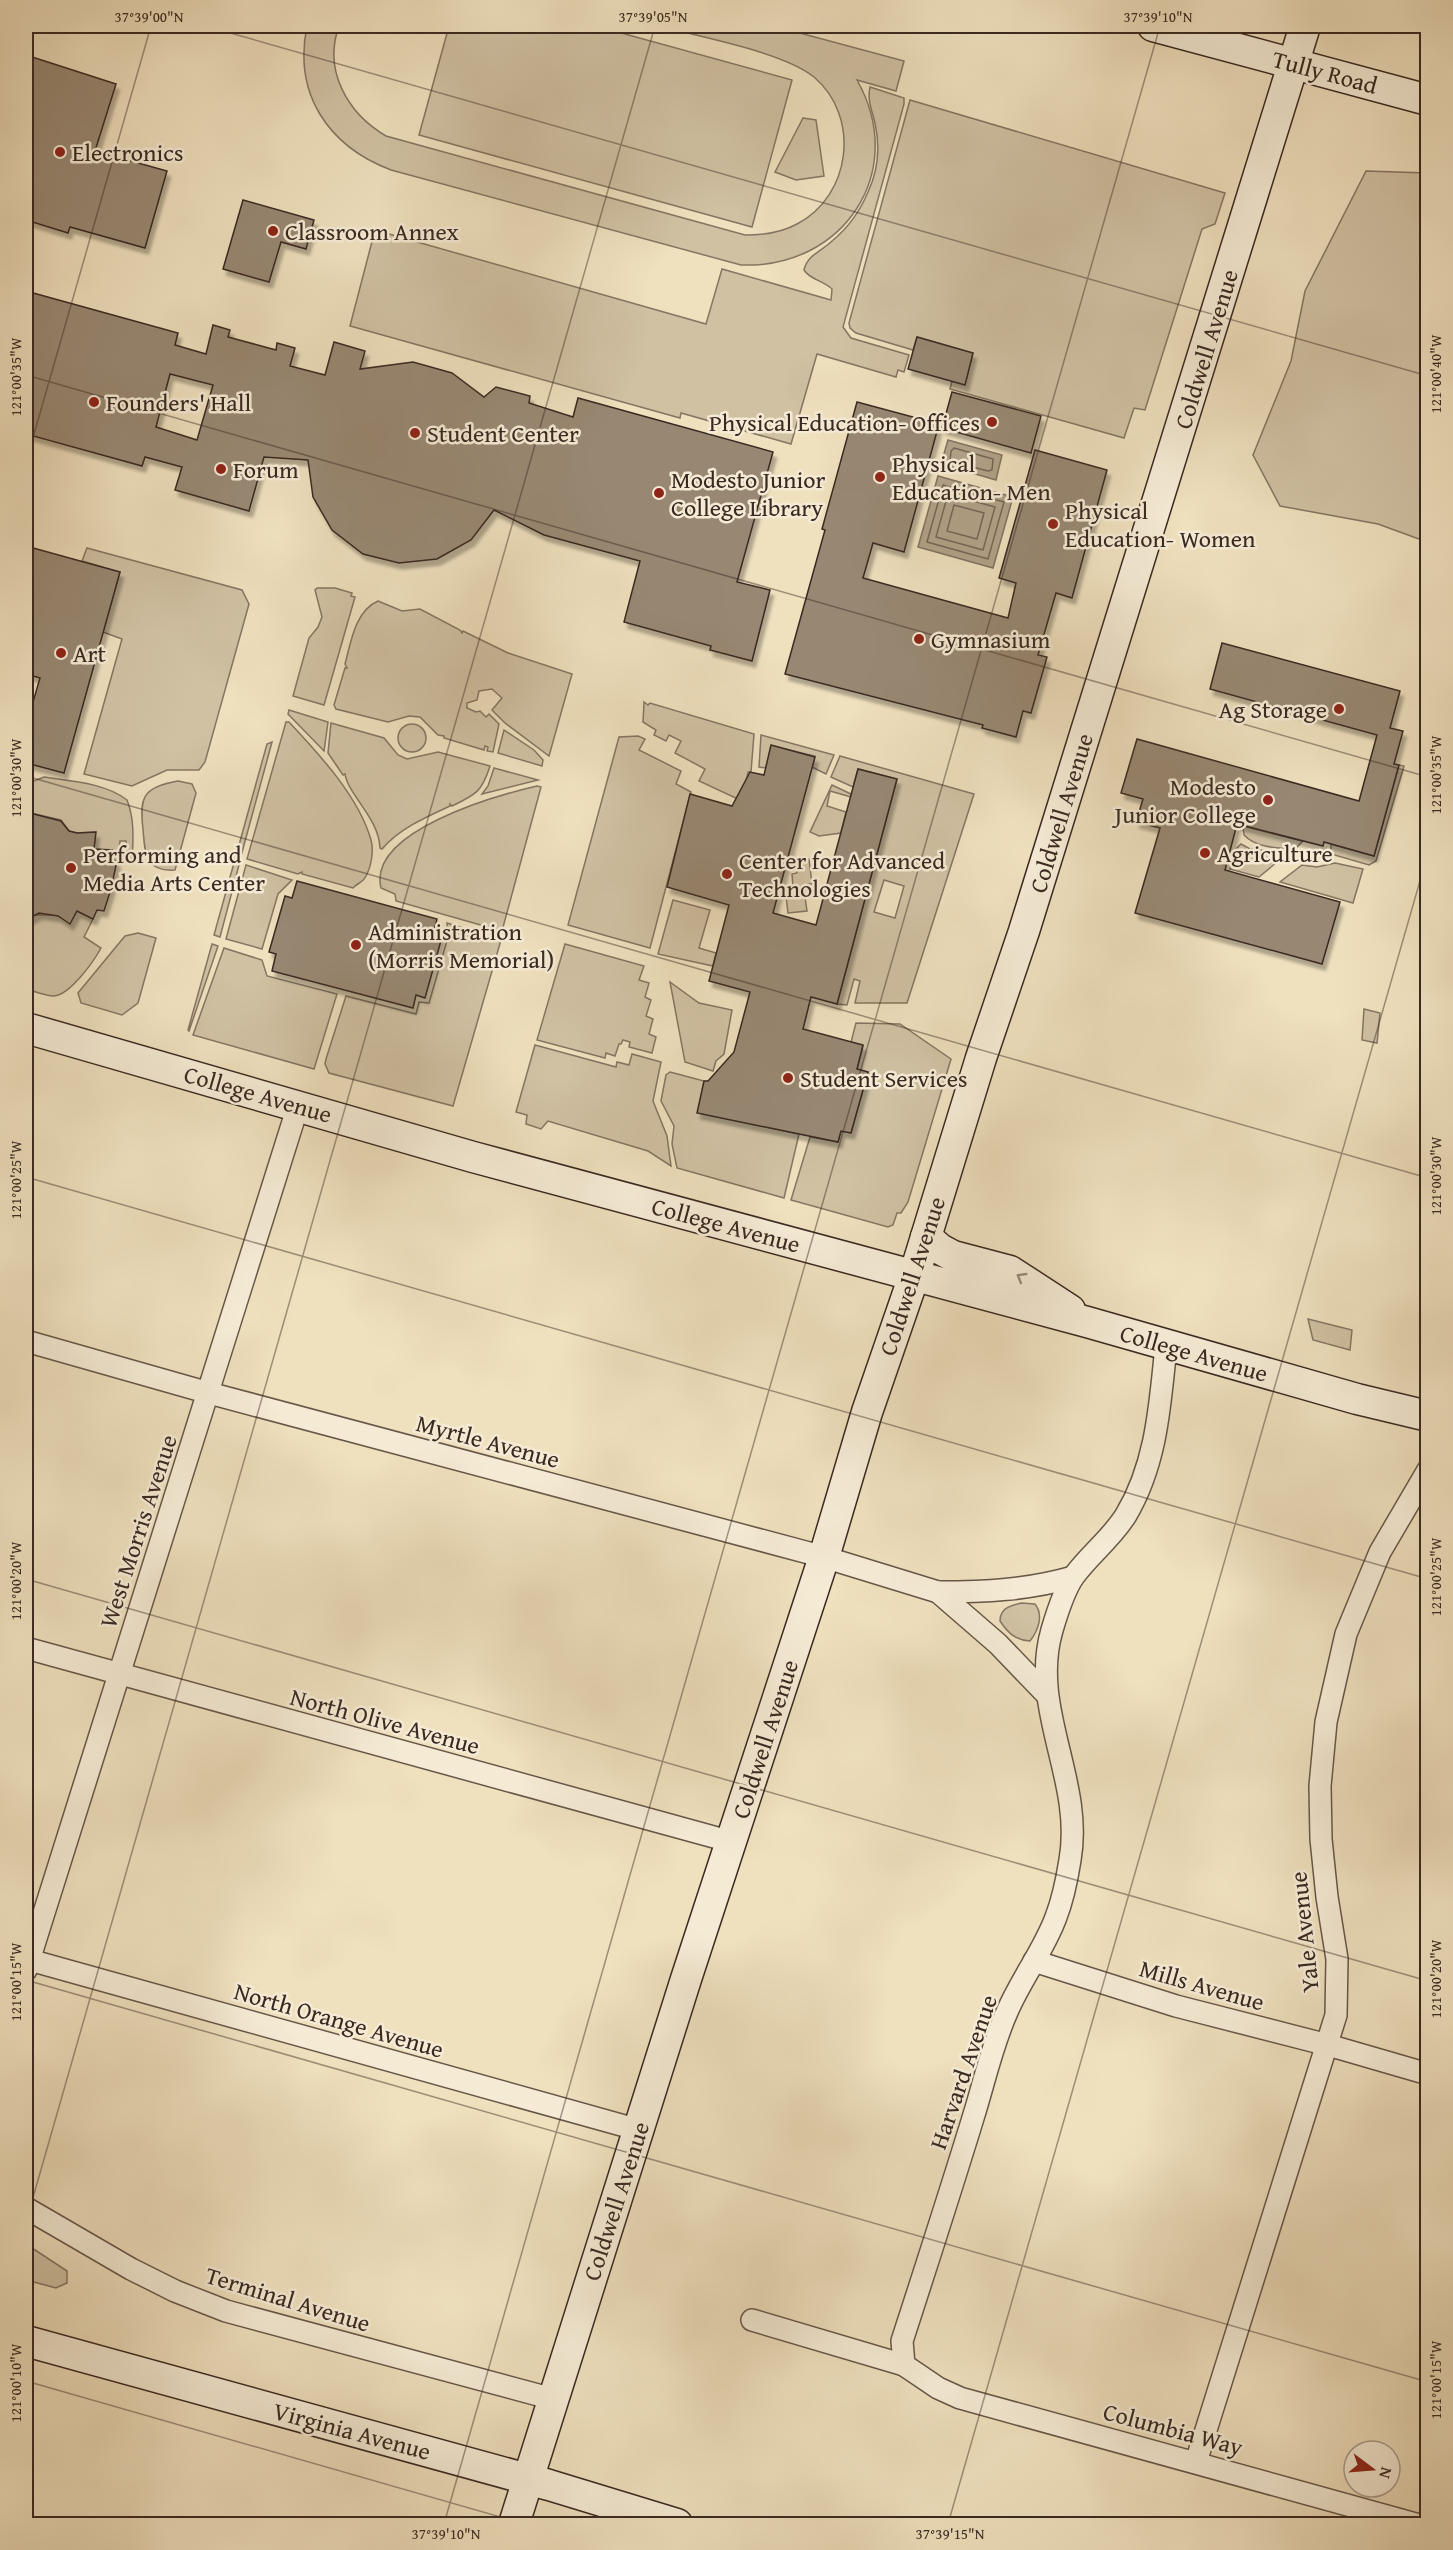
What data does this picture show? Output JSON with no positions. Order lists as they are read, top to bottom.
{
  "streets": {
    "street": [
      "Tully Road",
      "Coldwell Avenue",
      "College Avenue",
      "Myrtle Avenue",
      "West Morris Avenue",
      "North Olive Avenue",
      "Yale Avenue",
      "Mills Avenue",
      "North Orange Avenue",
      "Harvard Avenue",
      "Terminal Avenue",
      "Columbia Way",
      "Virginia Avenue"
    ]
  },
  "crossings": [
    ["Tully Road", "Coldwell Avenue"],
    ["Coldwell Avenue", "College Avenue"],
    ["Coldwell Avenue", "Myrtle Avenue"],
    ["Coldwell Avenue", "North Olive Avenue"],
    ["Coldwell Avenue", "North Orange Avenue"],
    ["Coldwell Avenue", "Terminal Avenue"],
    ["Coldwell Avenue", "Virginia Avenue"],
    ["College Avenue", "West Morris Avenue"],
    ["College Avenue", "Harvard Avenue"],
    ["Myrtle Avenue", "West Morris Avenue"],
    ["Myrtle Avenue", "Harvard Avenue"],
    ["West Morris Avenue", "North Olive Avenue"],
    ["West Morris Avenue", "North Orange Avenue"],
    ["Yale Avenue", "Mills Avenue"],
    ["Yale Avenue", "Columbia Way"],
    ["Mills Avenue", "Harvard Avenue"],
    ["Harvard Avenue", "Columbia Way"]
  ],
  "places": [
    "Electronics",
    "Classroom Annex",
    "Founders' Hall",
    "Physical Education- Offices",
    "Student Center",
    "Forum",
    "Physical Education- Men",
    "Modesto Junior College Library",
    "Physical Education- Women",
    "Gymnasium",
    "Art",
    "Ag Storage",
    "Modesto Junior College",
    "Agriculture",
    "Performing and Media Arts Center",
    "Center for Advanced Technologies",
    "Administration (Morris Memorial)",
    "Student Services"
  ],
  "north": "right",
  "coordinates": [
    "37°39'00\"N",
    "37°39'05\"N",
    "37°39'10\"N",
    "121°00'40\"W",
    "121°00'35\"W",
    "121°00'30\"W",
    "121°00'25\"W",
    "121°00'20\"W",
    "121°00'15\"W",
    "121°00'10\"W",
    "37°39'15\"N"
  ]
}
